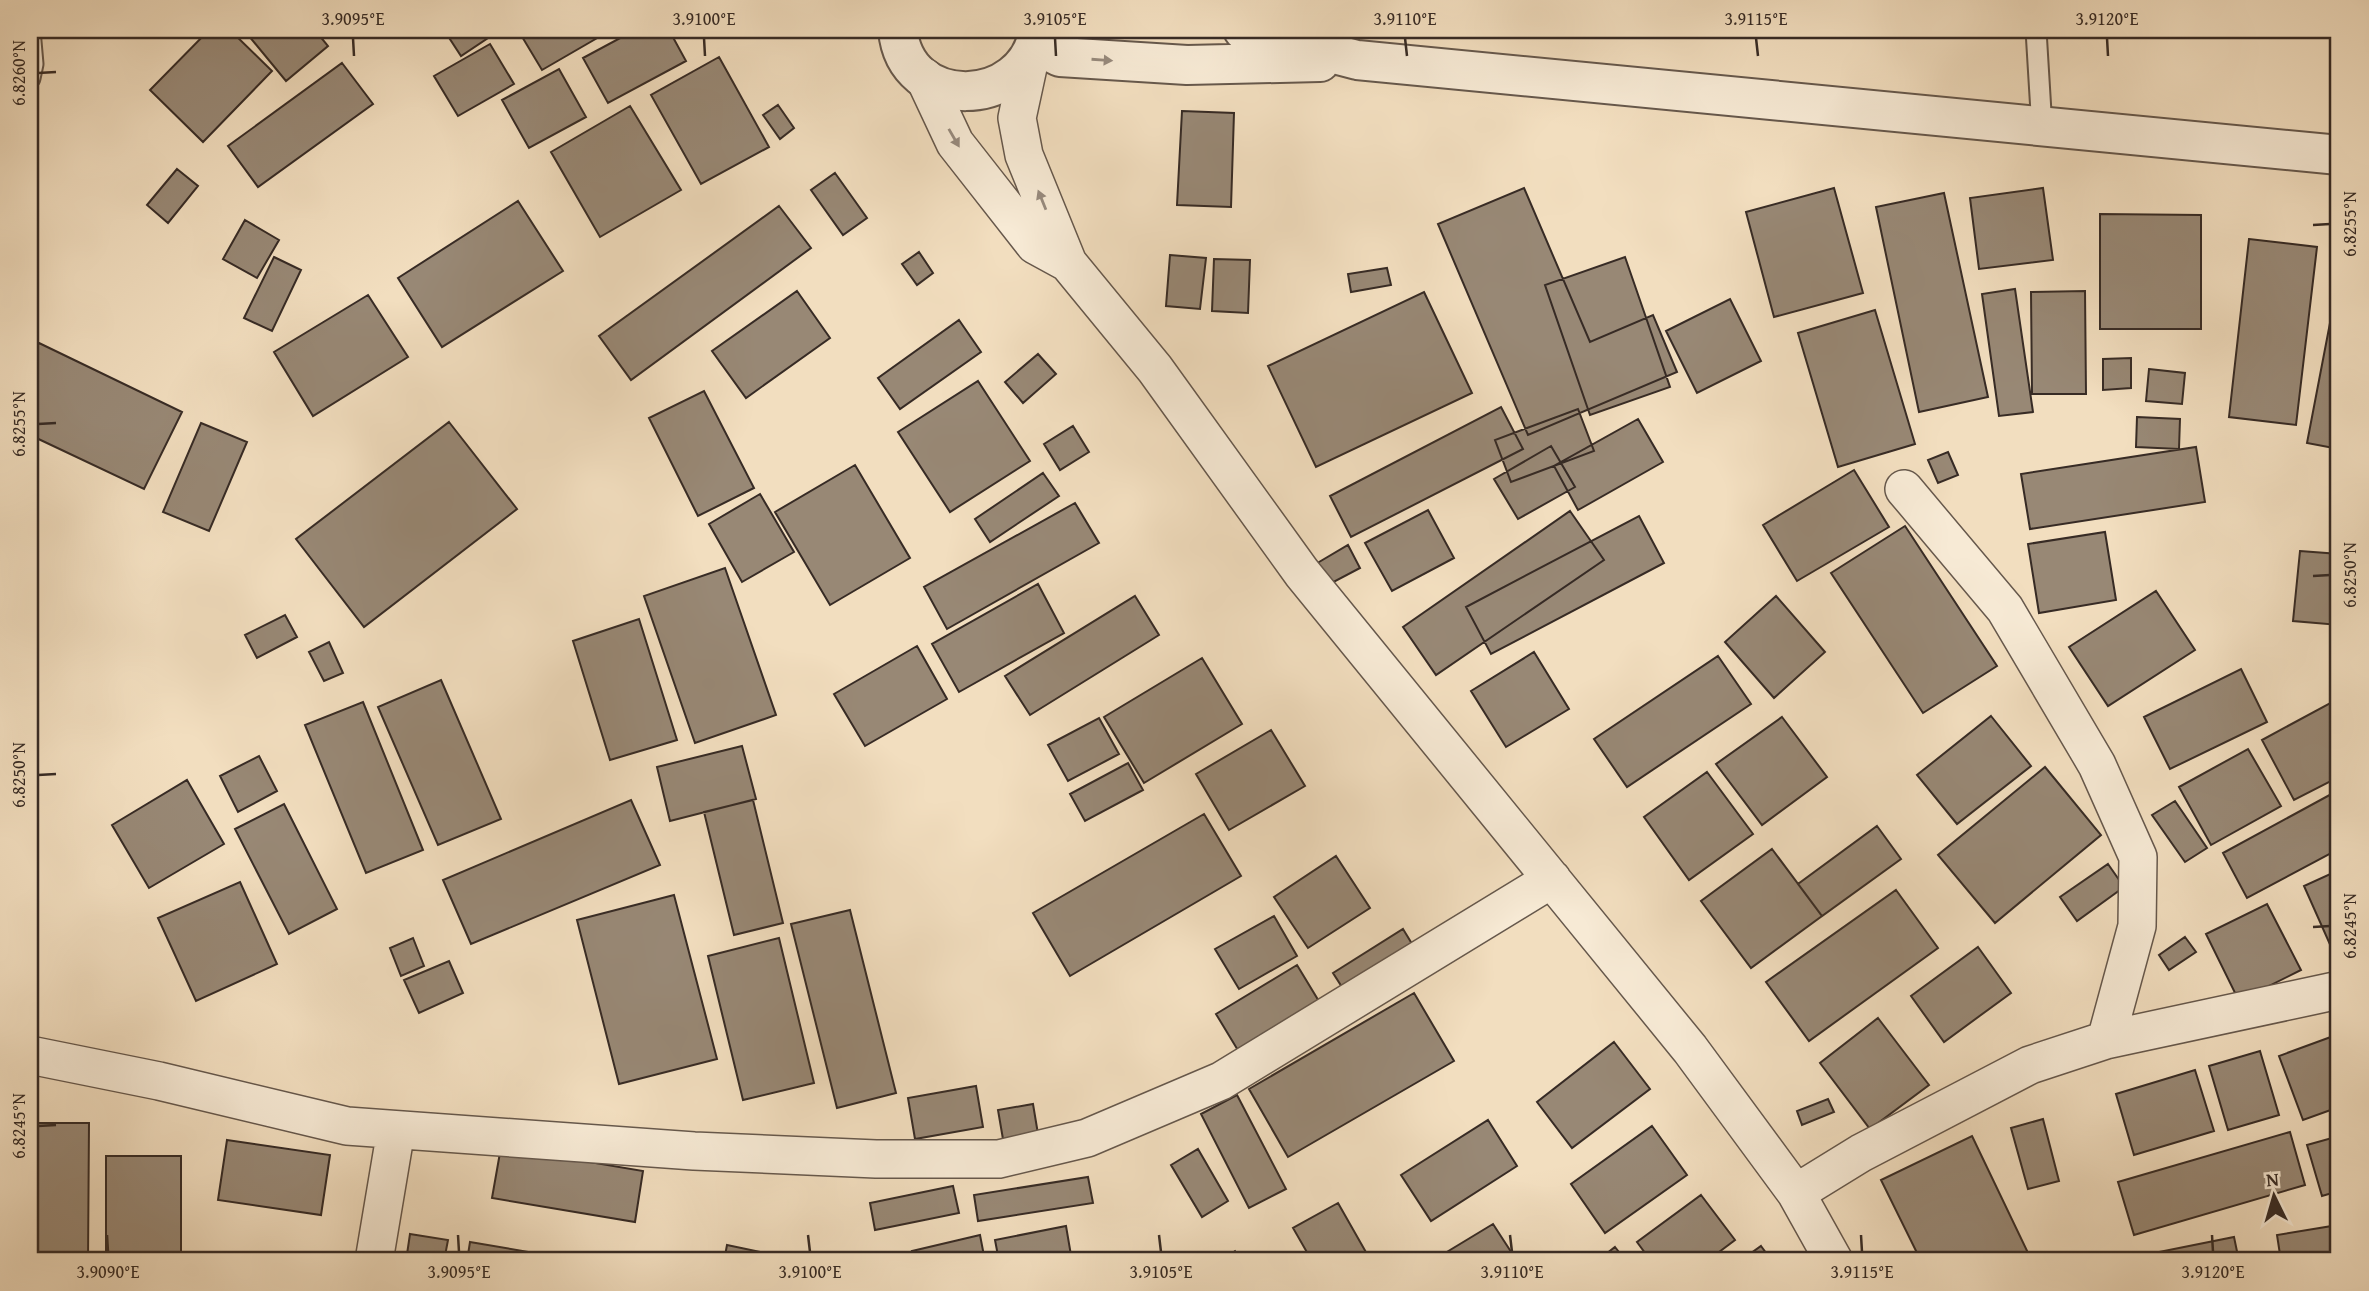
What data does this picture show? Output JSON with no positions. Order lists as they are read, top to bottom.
{
  "north": "top",
  "coordinates": [
    "3.9095°E",
    "3.9100°E",
    "3.9105°E",
    "3.9110°E",
    "3.9115°E",
    "3.9120°E",
    "6.8260°N",
    "6.8255°N",
    "6.8250°N",
    "6.8245°N",
    "3.9090°E"
  ]
}
